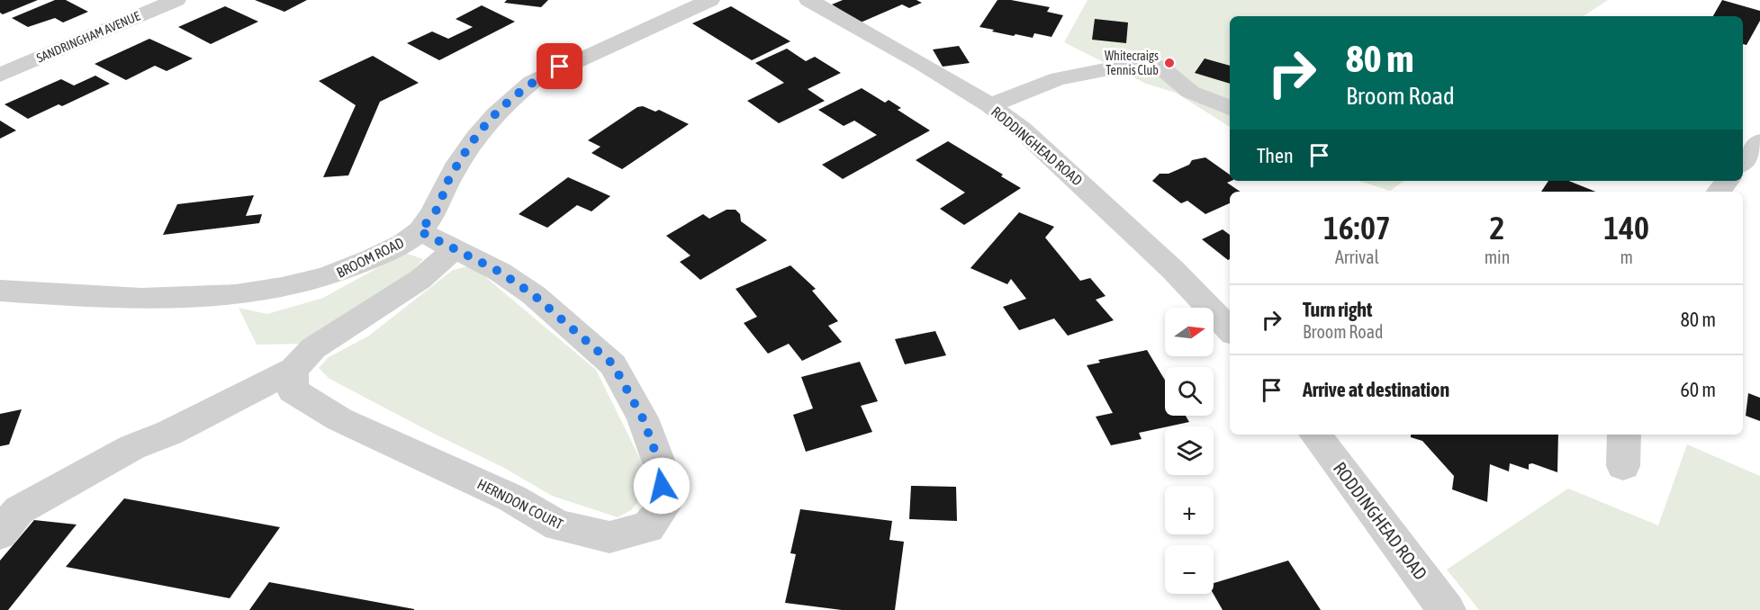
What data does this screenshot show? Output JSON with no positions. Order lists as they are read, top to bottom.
{
  "streets": {
    "street": [
      "SANDRINGHAM AVENUE",
      "RODDINGHEAD ROAD",
      "BROOM ROAD",
      "HERNDON COURT"
    ]
  },
  "crossings": [
    ["BROOM ROAD", "HERNDON COURT"]
  ],
  "places": ["Whitecraigs Tennis Club"],
  "north": "right",
  "page": {
    "turn": ["80 m", "Broom Road"],
    "then": "Then",
    "eta": [
      "16:07",
      "Arrival",
      "2",
      "min",
      "140",
      "m"
    ],
    "list": [
      {
        "name": "Turn right",
        "note": "Broom Road",
        "value": "80 m"
      },
      {
        "name": "Arrive at destination",
        "value": "60 m"
      }
    ],
    "map_buttons": ["+", "−"]
  }
}
